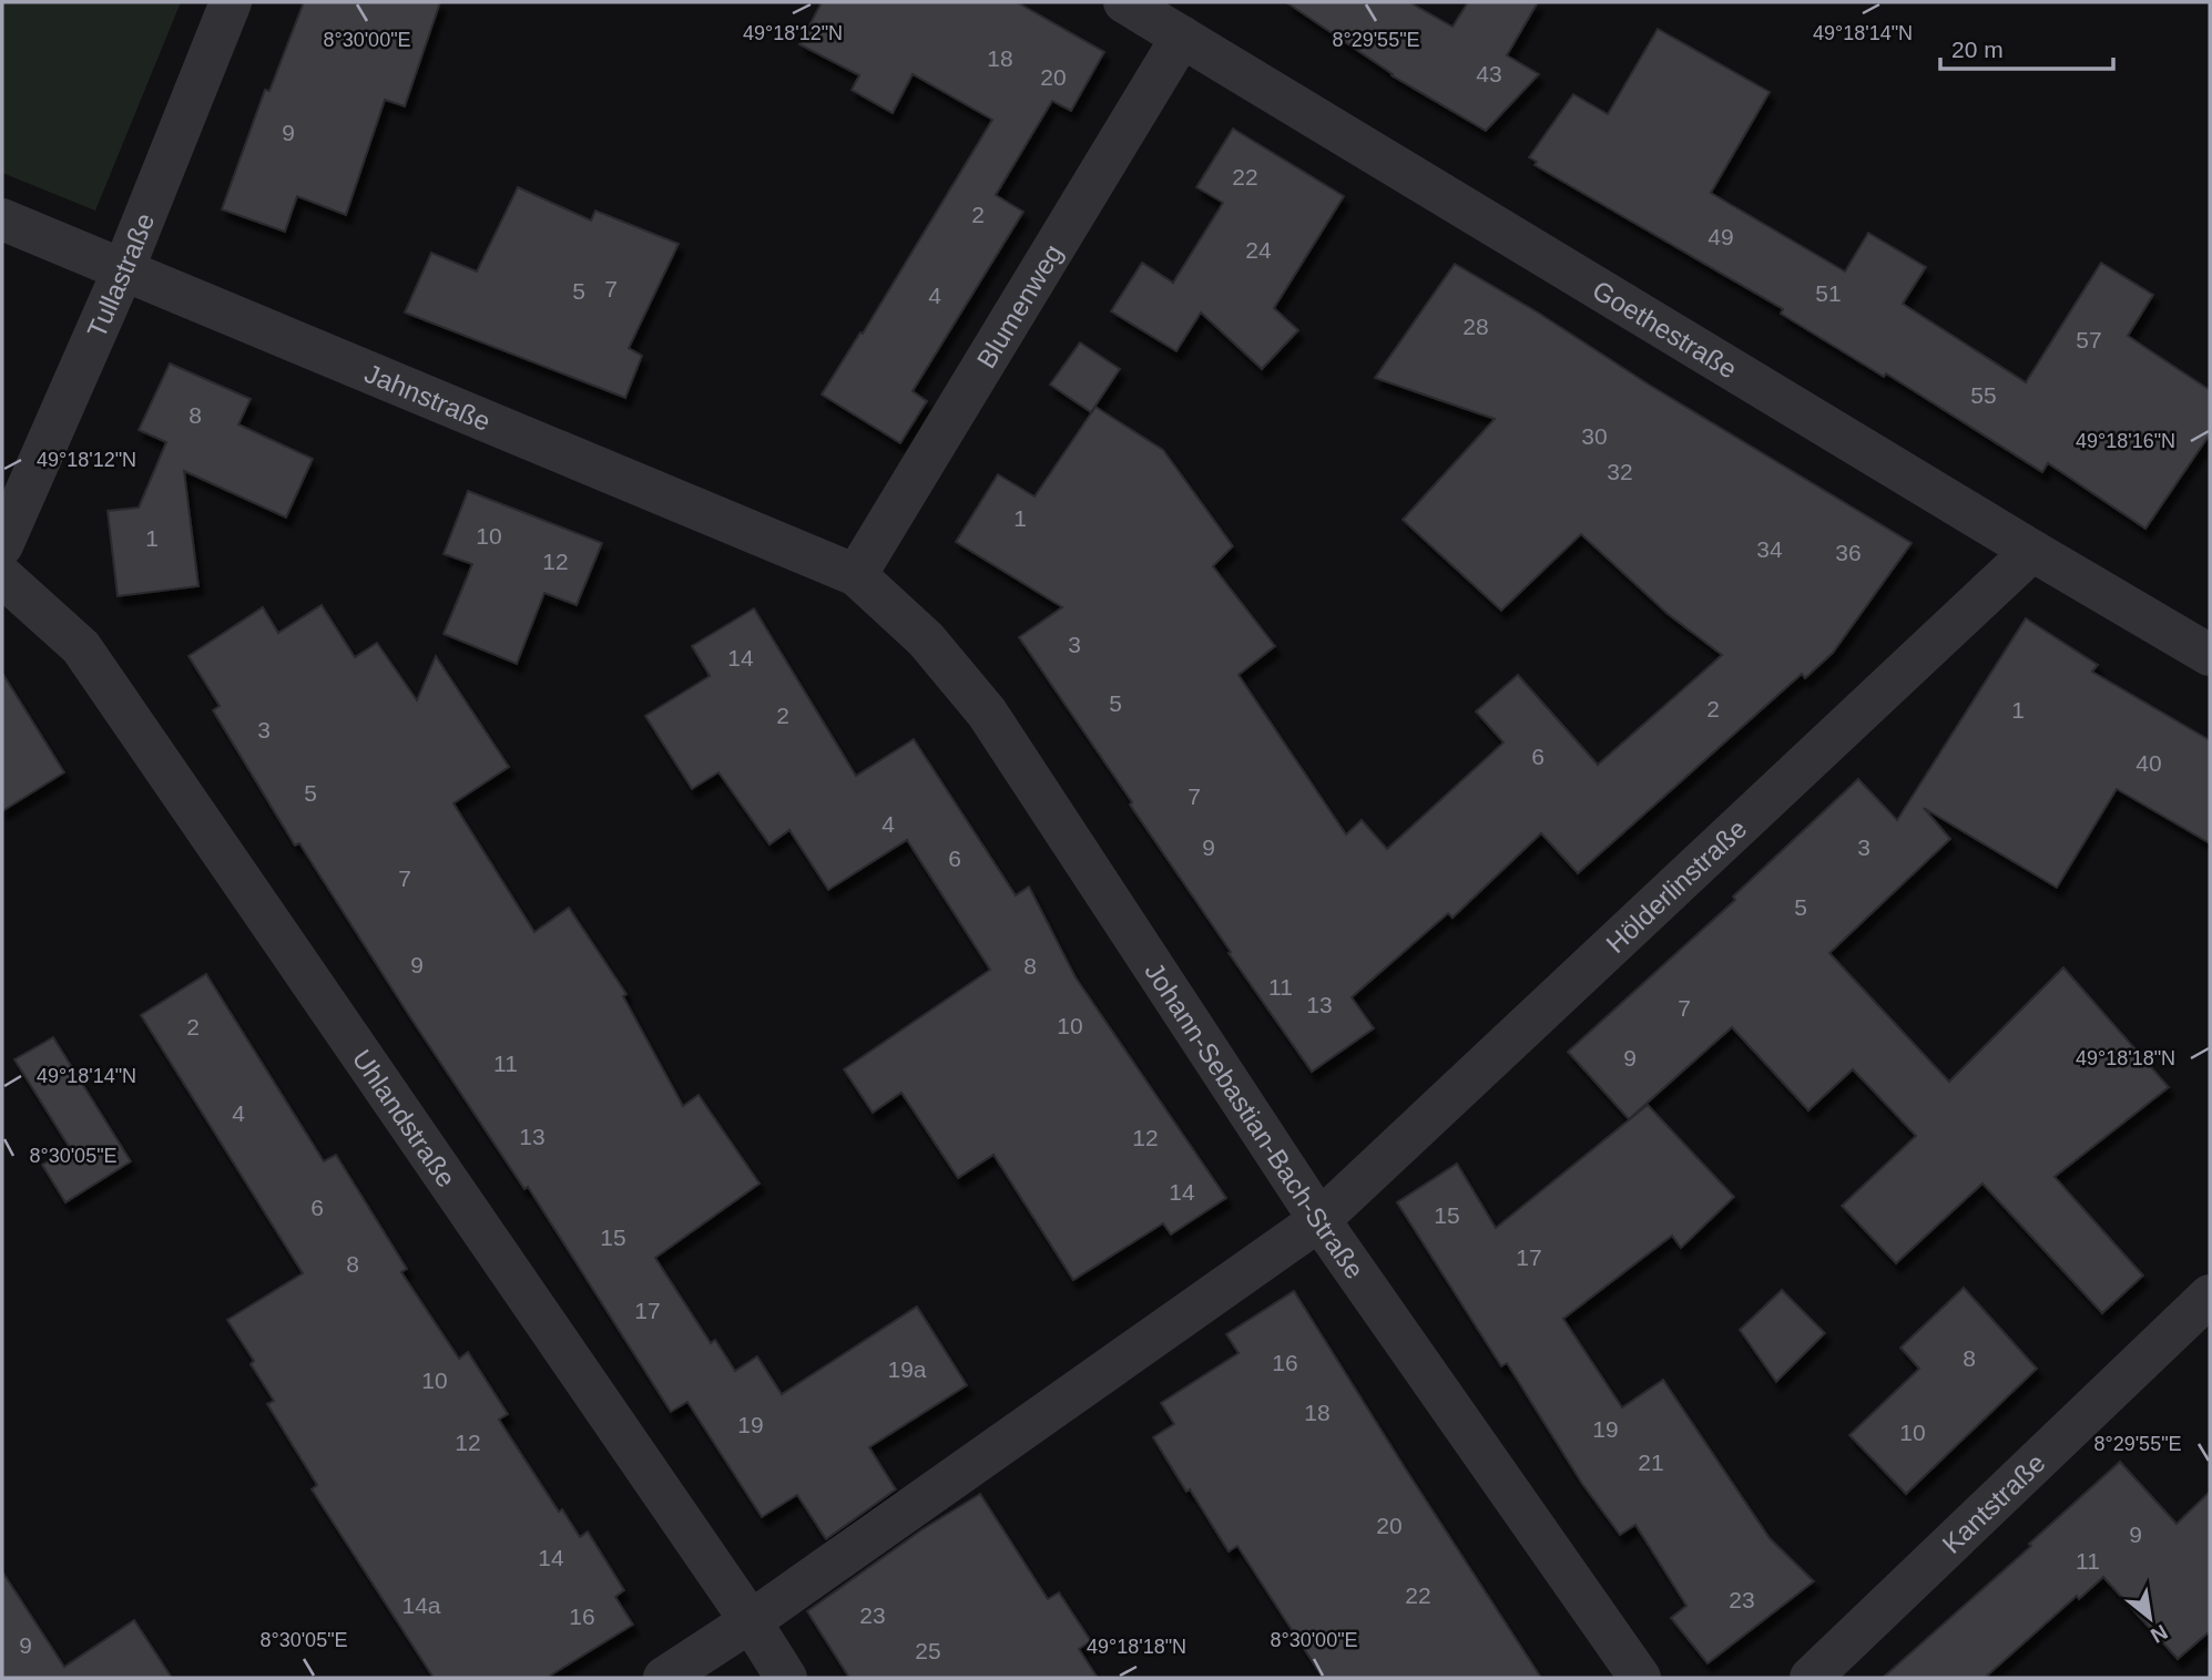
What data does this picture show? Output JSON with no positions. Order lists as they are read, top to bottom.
{
  "streets": {
    "street": [
      "Tullastraße",
      "Blumenweg",
      "Goethestraße",
      "Jahnstraße",
      "Hölderlinstraße",
      "Uhlandstraße",
      "Johann-Sebastian-Bach-Straße",
      "Kantstraße"
    ]
  },
  "crossings": [
    ["Tullastraße", "Jahnstraße"],
    ["Blumenweg", "Goethestraße"],
    ["Blumenweg", "Jahnstraße"],
    ["Blumenweg", "Johann-Sebastian-Bach-Straße"],
    ["Goethestraße", "Hölderlinstraße"],
    ["Jahnstraße", "Johann-Sebastian-Bach-Straße"],
    ["Hölderlinstraße", "Uhlandstraße"],
    ["Hölderlinstraße", "Johann-Sebastian-Bach-Straße"]
  ],
  "house_numbers": [
    "18",
    "43",
    "20",
    "9",
    "22",
    "2",
    "49",
    "24",
    "7",
    "5",
    "51",
    "4",
    "28",
    "57",
    "55",
    "8",
    "30",
    "32",
    "1",
    "10",
    "1",
    "34",
    "36",
    "12",
    "3",
    "14",
    "5",
    "2",
    "1",
    "2",
    "3",
    "6",
    "40",
    "5",
    "7",
    "4",
    "9",
    "3",
    "6",
    "7",
    "5",
    "9",
    "8",
    "11",
    "13",
    "7",
    "10",
    "2",
    "9",
    "11",
    "4",
    "13",
    "12",
    "14",
    "6",
    "15",
    "15",
    "17",
    "8",
    "17",
    "8",
    "16",
    "19a",
    "10",
    "18",
    "19",
    "19",
    "10",
    "12",
    "21",
    "20",
    "9",
    "14",
    "11",
    "22",
    "23",
    "14a",
    "23",
    "16",
    "9",
    "25"
  ],
  "scale_bar": "20 m",
  "north": "bottom right",
  "coordinates": [
    "49°18'12\"N",
    "49°18'14\"N",
    "8°30'00\"E",
    "8°29'55\"E",
    "49°18'16\"N",
    "49°18'18\"N",
    "8°30'05\"E"
  ]
}
